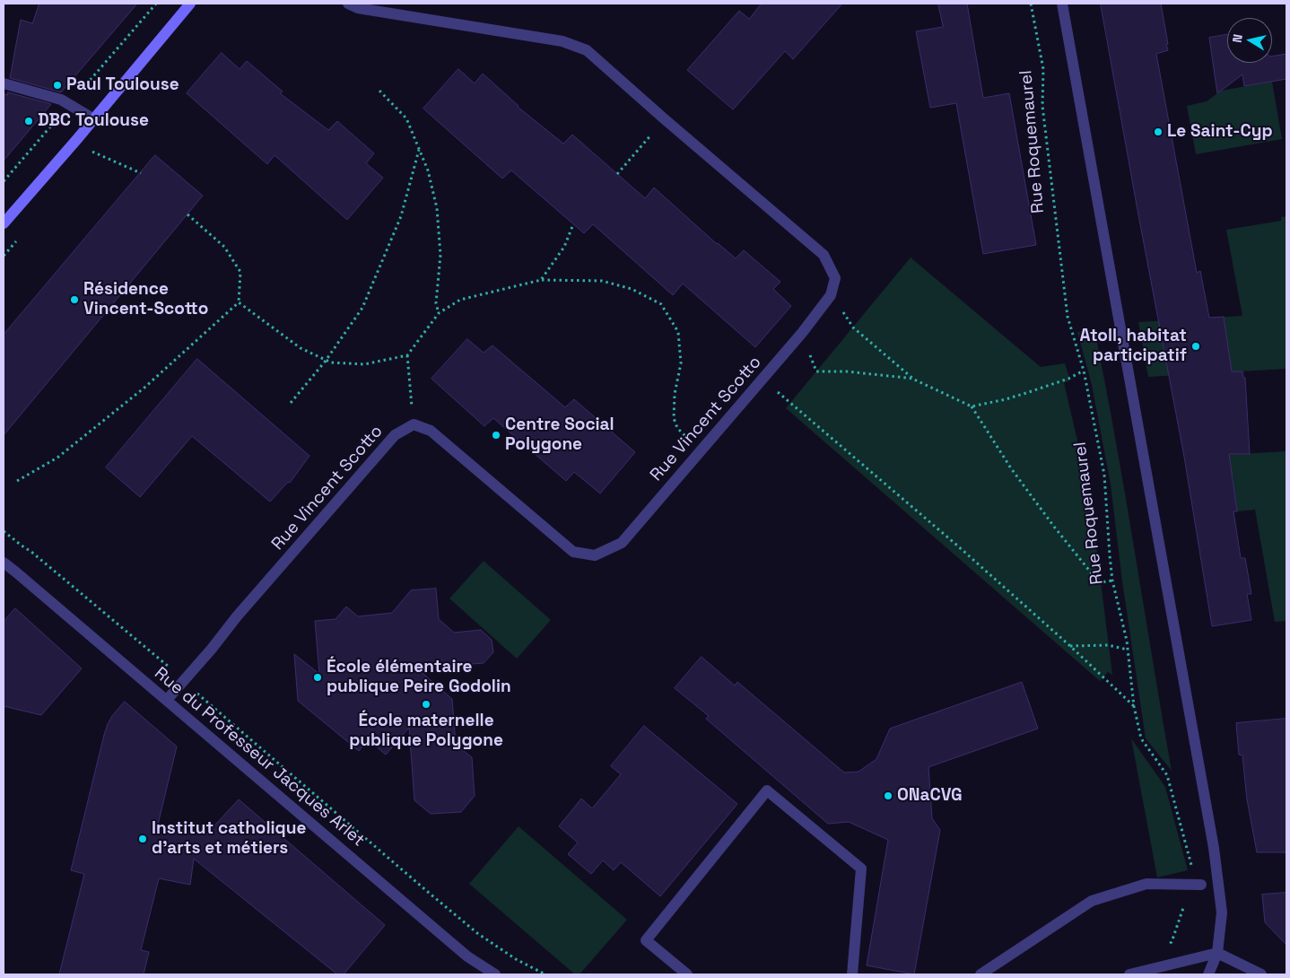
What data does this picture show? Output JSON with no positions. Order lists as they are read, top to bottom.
{
  "streets": {
    "street": ["Rue Vincent Scotto", "Rue du Professeur Jacques Arlet"],
    "path": ["Rue Roquemaurel"]
  },
  "crossings": [
    ["Rue Vincent Scotto", "Rue du Professeur Jacques Arlet"]
  ],
  "places": [
    "Paul Toulouse",
    "DBC Toulouse",
    "Le Saint-Cyp",
    "Résidence Vincent-Scotto",
    "Atoll, habitat participatif",
    "Centre Social Polygone",
    "École élémentaire publique Peire Godolin",
    "École maternelle publique Polygone",
    "ONaCVG",
    "Institut catholique d'arts et métiers"
  ],
  "north": "left"
}
